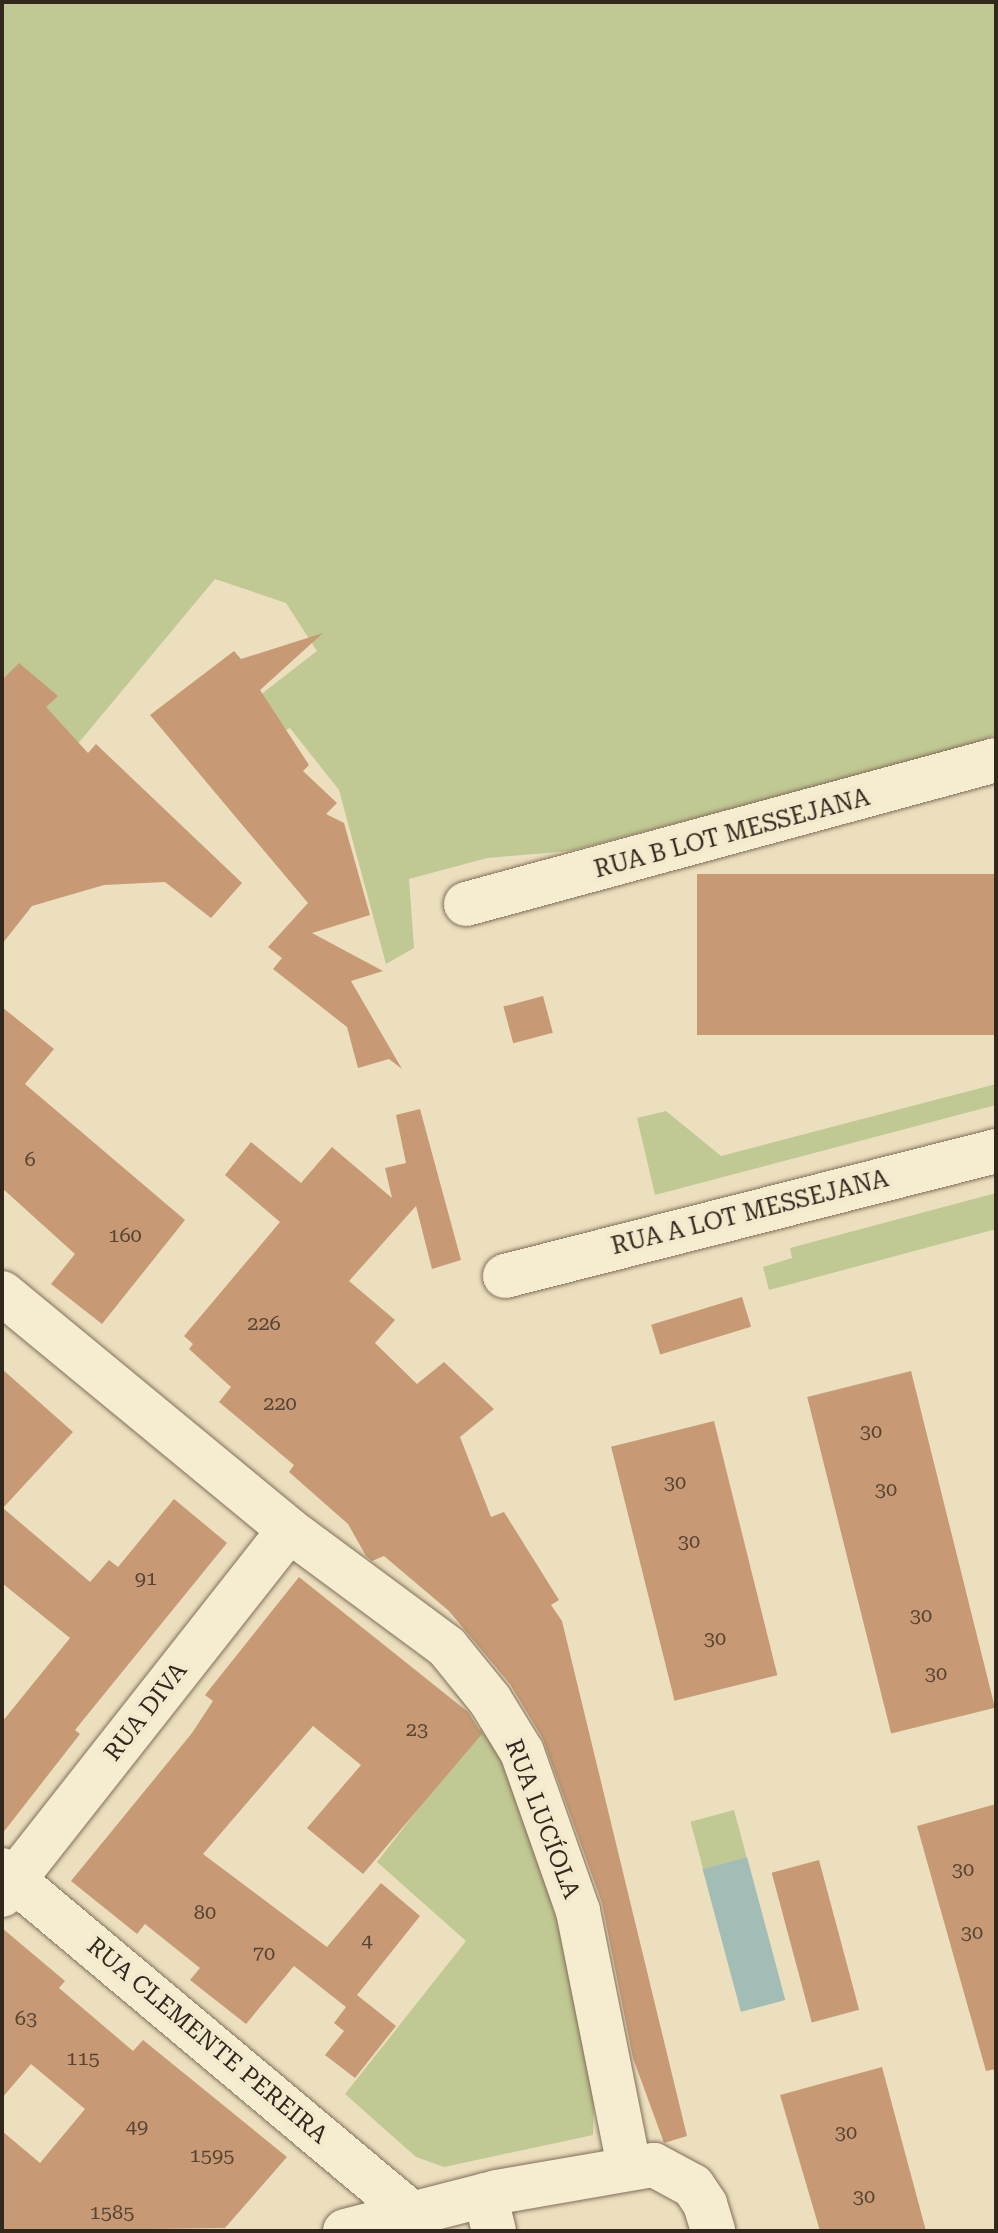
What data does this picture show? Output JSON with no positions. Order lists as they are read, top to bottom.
{
  "streets": {
    "street": [
      "RUA B LOT MESSEJANA",
      "RUA A LOT MESSEJANA",
      "RUA DIVA",
      "RUA LUCÍOLA",
      "RUA CLEMENTE PEREIRA"
    ]
  },
  "crossings": [
    ["RUA DIVA", "RUA LUCÍOLA"],
    ["RUA DIVA", "RUA CLEMENTE PEREIRA"]
  ],
  "house_numbers": [
    "6",
    "160",
    "226",
    "220",
    "30",
    "30",
    "30",
    "30",
    "91",
    "30",
    "30",
    "30",
    "23",
    "30",
    "80",
    "30",
    "4",
    "70",
    "63",
    "115",
    "49",
    "30",
    "1595",
    "30",
    "1585"
  ]
}
